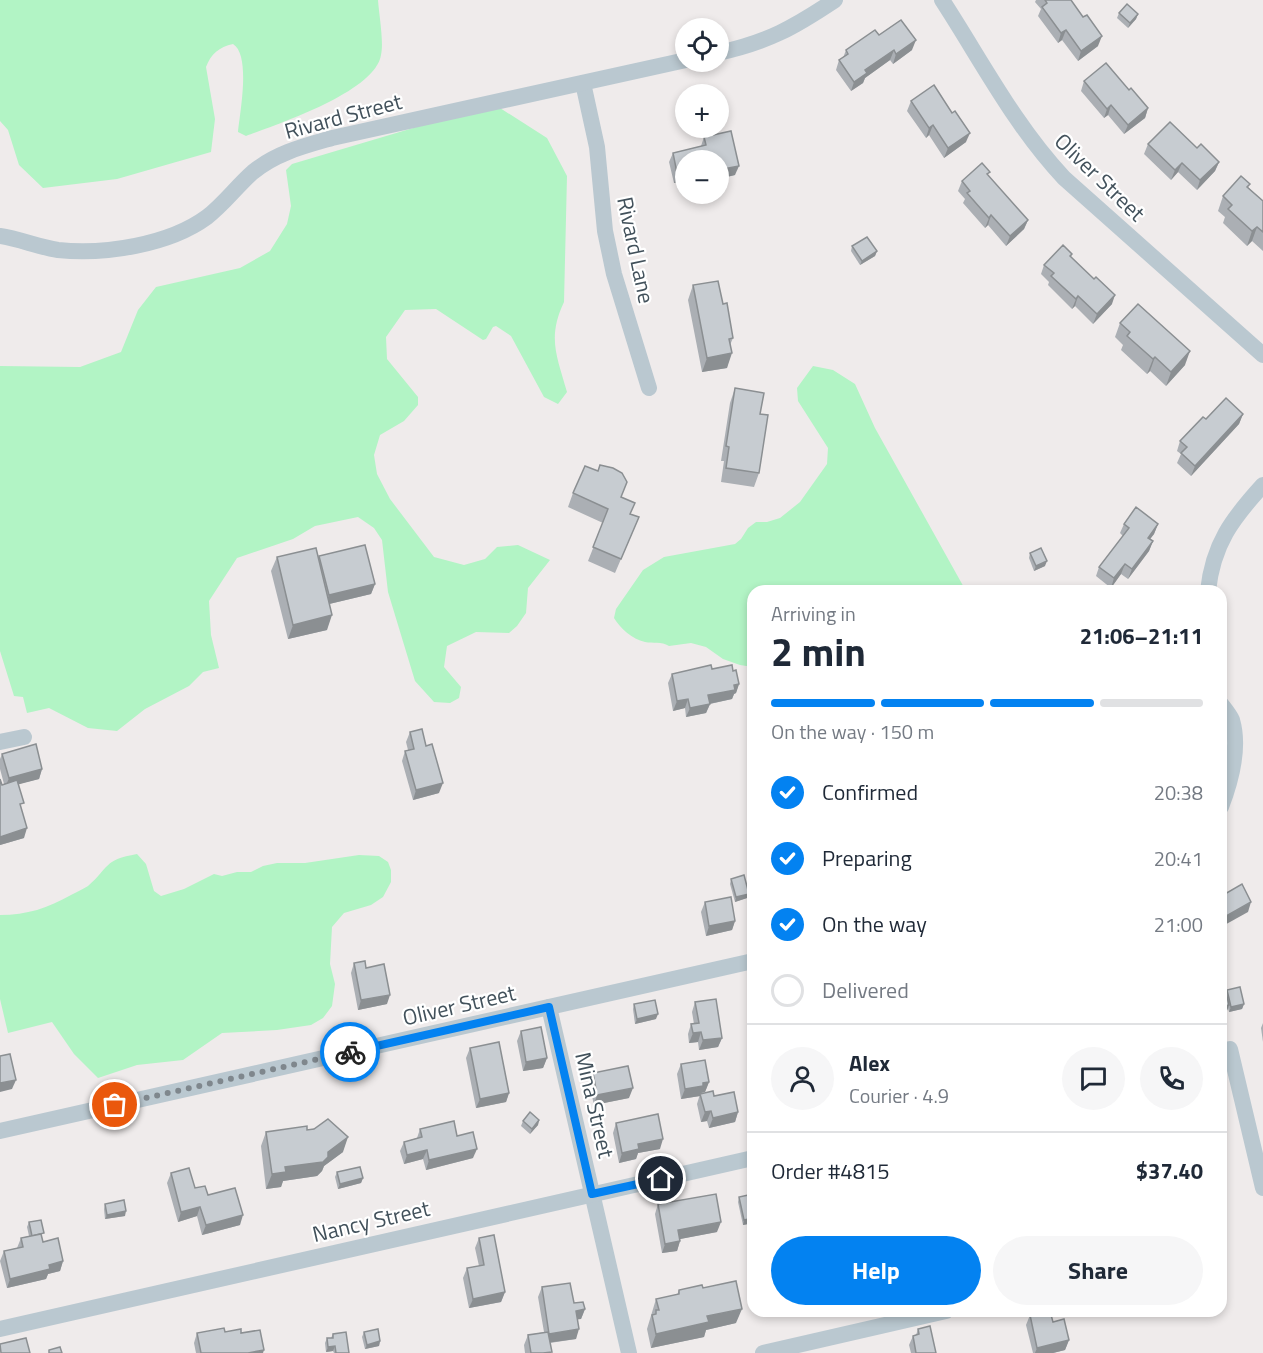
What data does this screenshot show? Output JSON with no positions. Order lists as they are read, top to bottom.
{
  "streets": {
    "street": [
      "Rivard Street",
      "Oliver Street",
      "Rivard Lane",
      "Mina Street",
      "Nancy Street"
    ]
  },
  "crossings": [
    ["Rivard Street", "Rivard Lane"],
    ["Oliver Street", "Mina Street"],
    ["Mina Street", "Nancy Street"]
  ],
  "page": {
    "map_buttons": ["+", "−"],
    "heading": ["2 min", "Arriving in", "21:06–21:11"],
    "panel": [
      "Alex",
      "Courier · 4.9",
      "Order #4815",
      "$37.40"
    ],
    "bar": "On the way · 150 m",
    "list": [
      ["Confirmed", "20:38"],
      ["Preparing", "20:41"],
      ["On the way", "21:00"],
      "Delivered"
    ],
    "buttons": ["Help", "Share"]
  }
}
